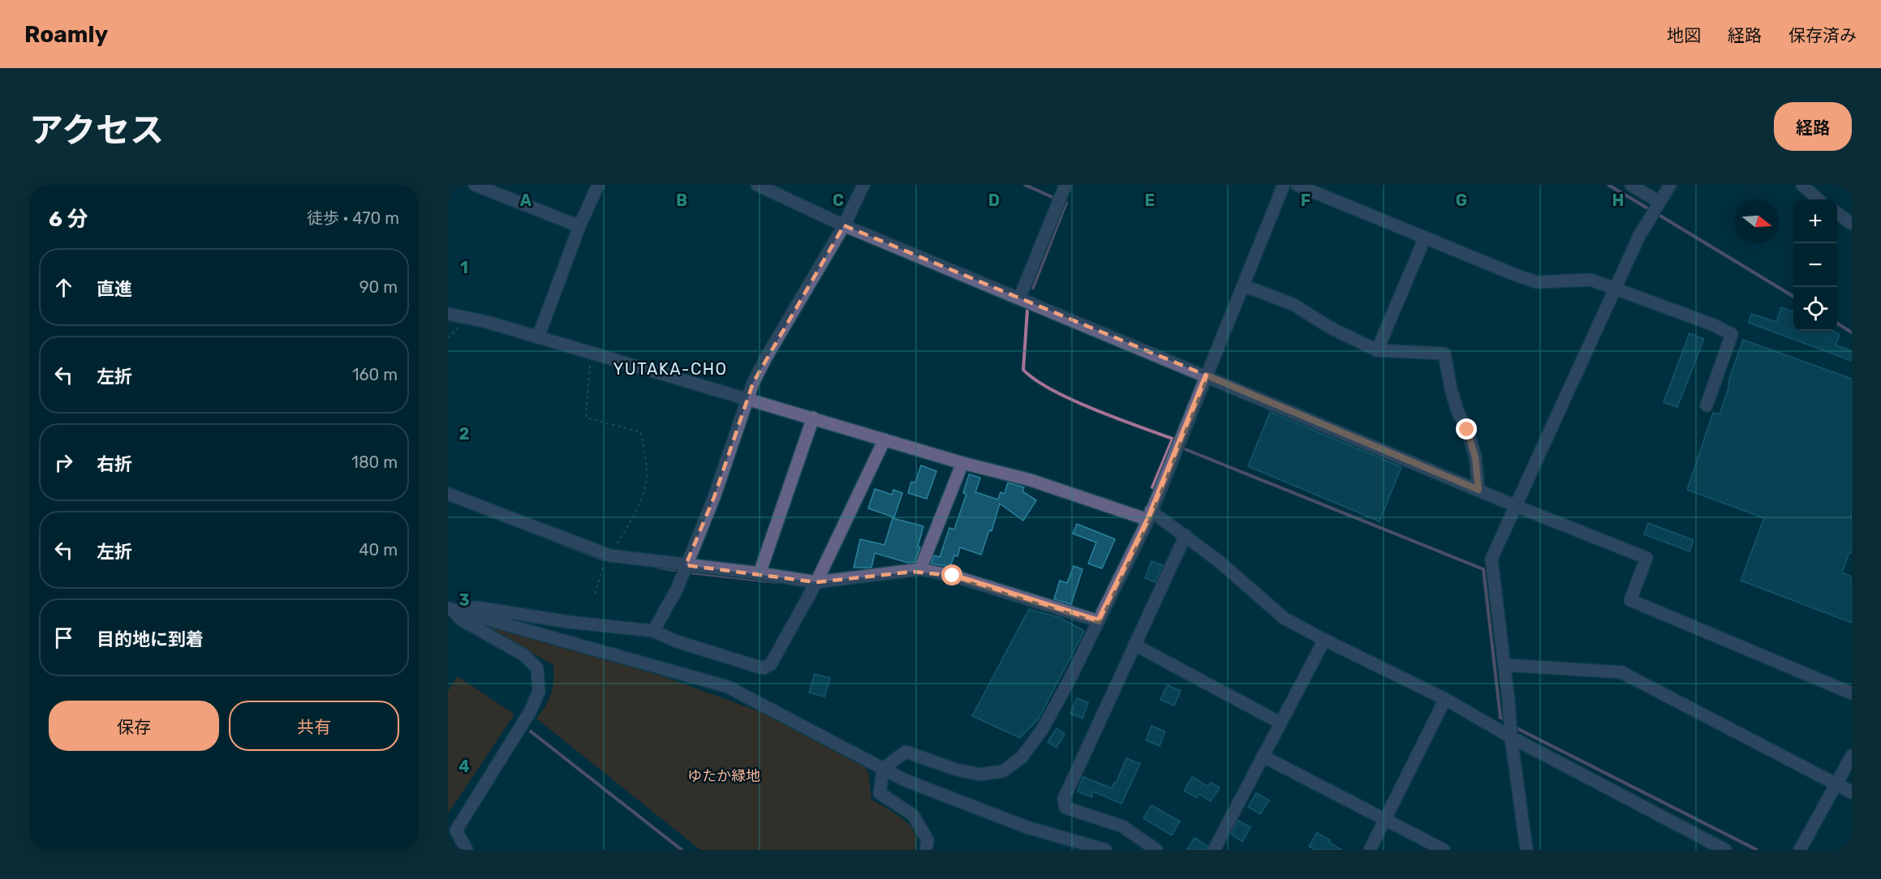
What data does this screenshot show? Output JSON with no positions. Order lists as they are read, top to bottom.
{
  "districts": ["YUTAKA-CHO"],
  "parks": ["ゆたか緑地"],
  "north": "right",
  "page": {
    "header": "Roamly",
    "nav": ["地図", "経路", "保存済み"],
    "title": "アクセス",
    "buttons": [
      "経路",
      ["保存", "共有"]
    ],
    "heading": ["6 分", "徒歩 · 470 m"],
    "map_buttons": ["+", "−"],
    "list": [
      ["直進", "90 m"],
      ["左折", "160 m"],
      ["右折", "180 m"],
      ["左折", "40 m"],
      "目的地に到着"
    ]
  },
  "grid": {
    "columns": [
      "A",
      "B",
      "C",
      "D",
      "E",
      "F",
      "G",
      "H"
    ],
    "rows": [
      "1",
      "2",
      "3",
      "4"
    ]
  }
}
